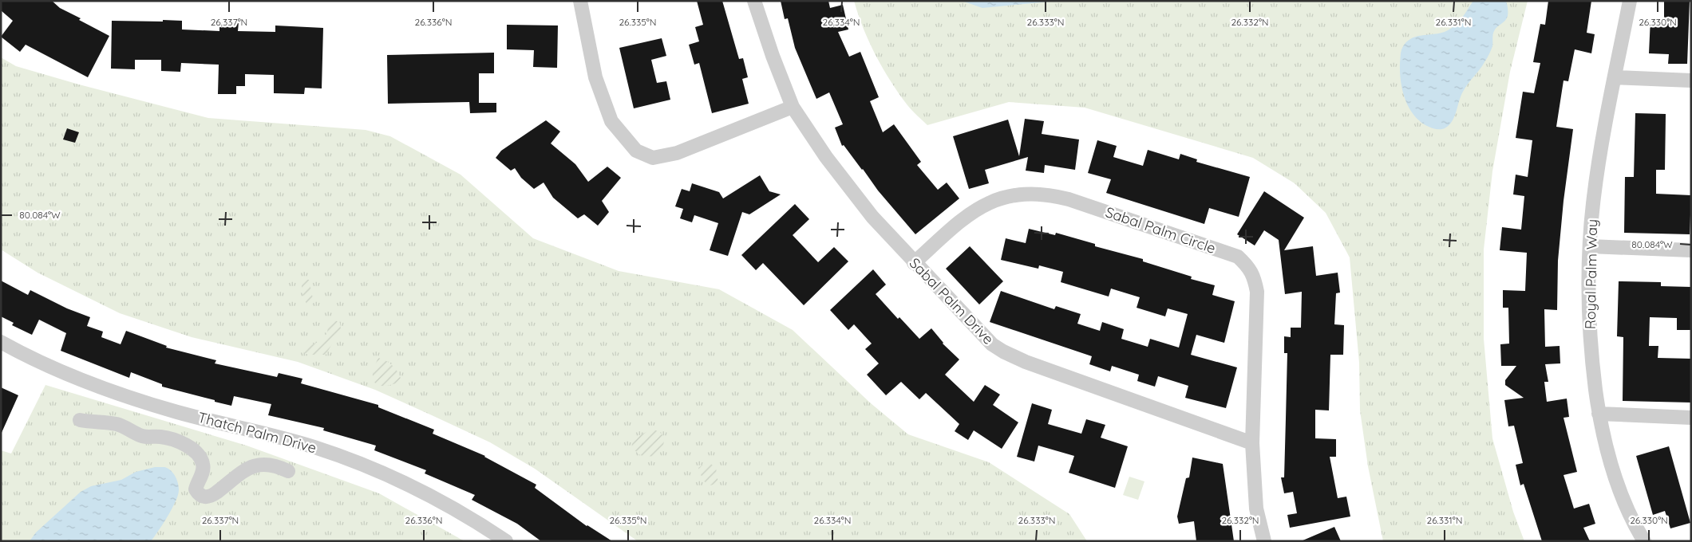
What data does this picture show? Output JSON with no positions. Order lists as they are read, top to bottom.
{
  "streets": {
    "street": [
      "Sabal Palm Circle",
      "Royal Palm Way",
      "Sabal Palm Drive",
      "Thatch Palm Drive"
    ]
  },
  "crossings": [
    ["Sabal Palm Circle", "Sabal Palm Drive"]
  ],
  "coordinates": [
    "26.337°N",
    "26.336°N",
    "26.335°N",
    "26.334°N",
    "26.333°N",
    "26.332°N",
    "26.331°N",
    "26.330°N",
    "80.084°W"
  ]
}
